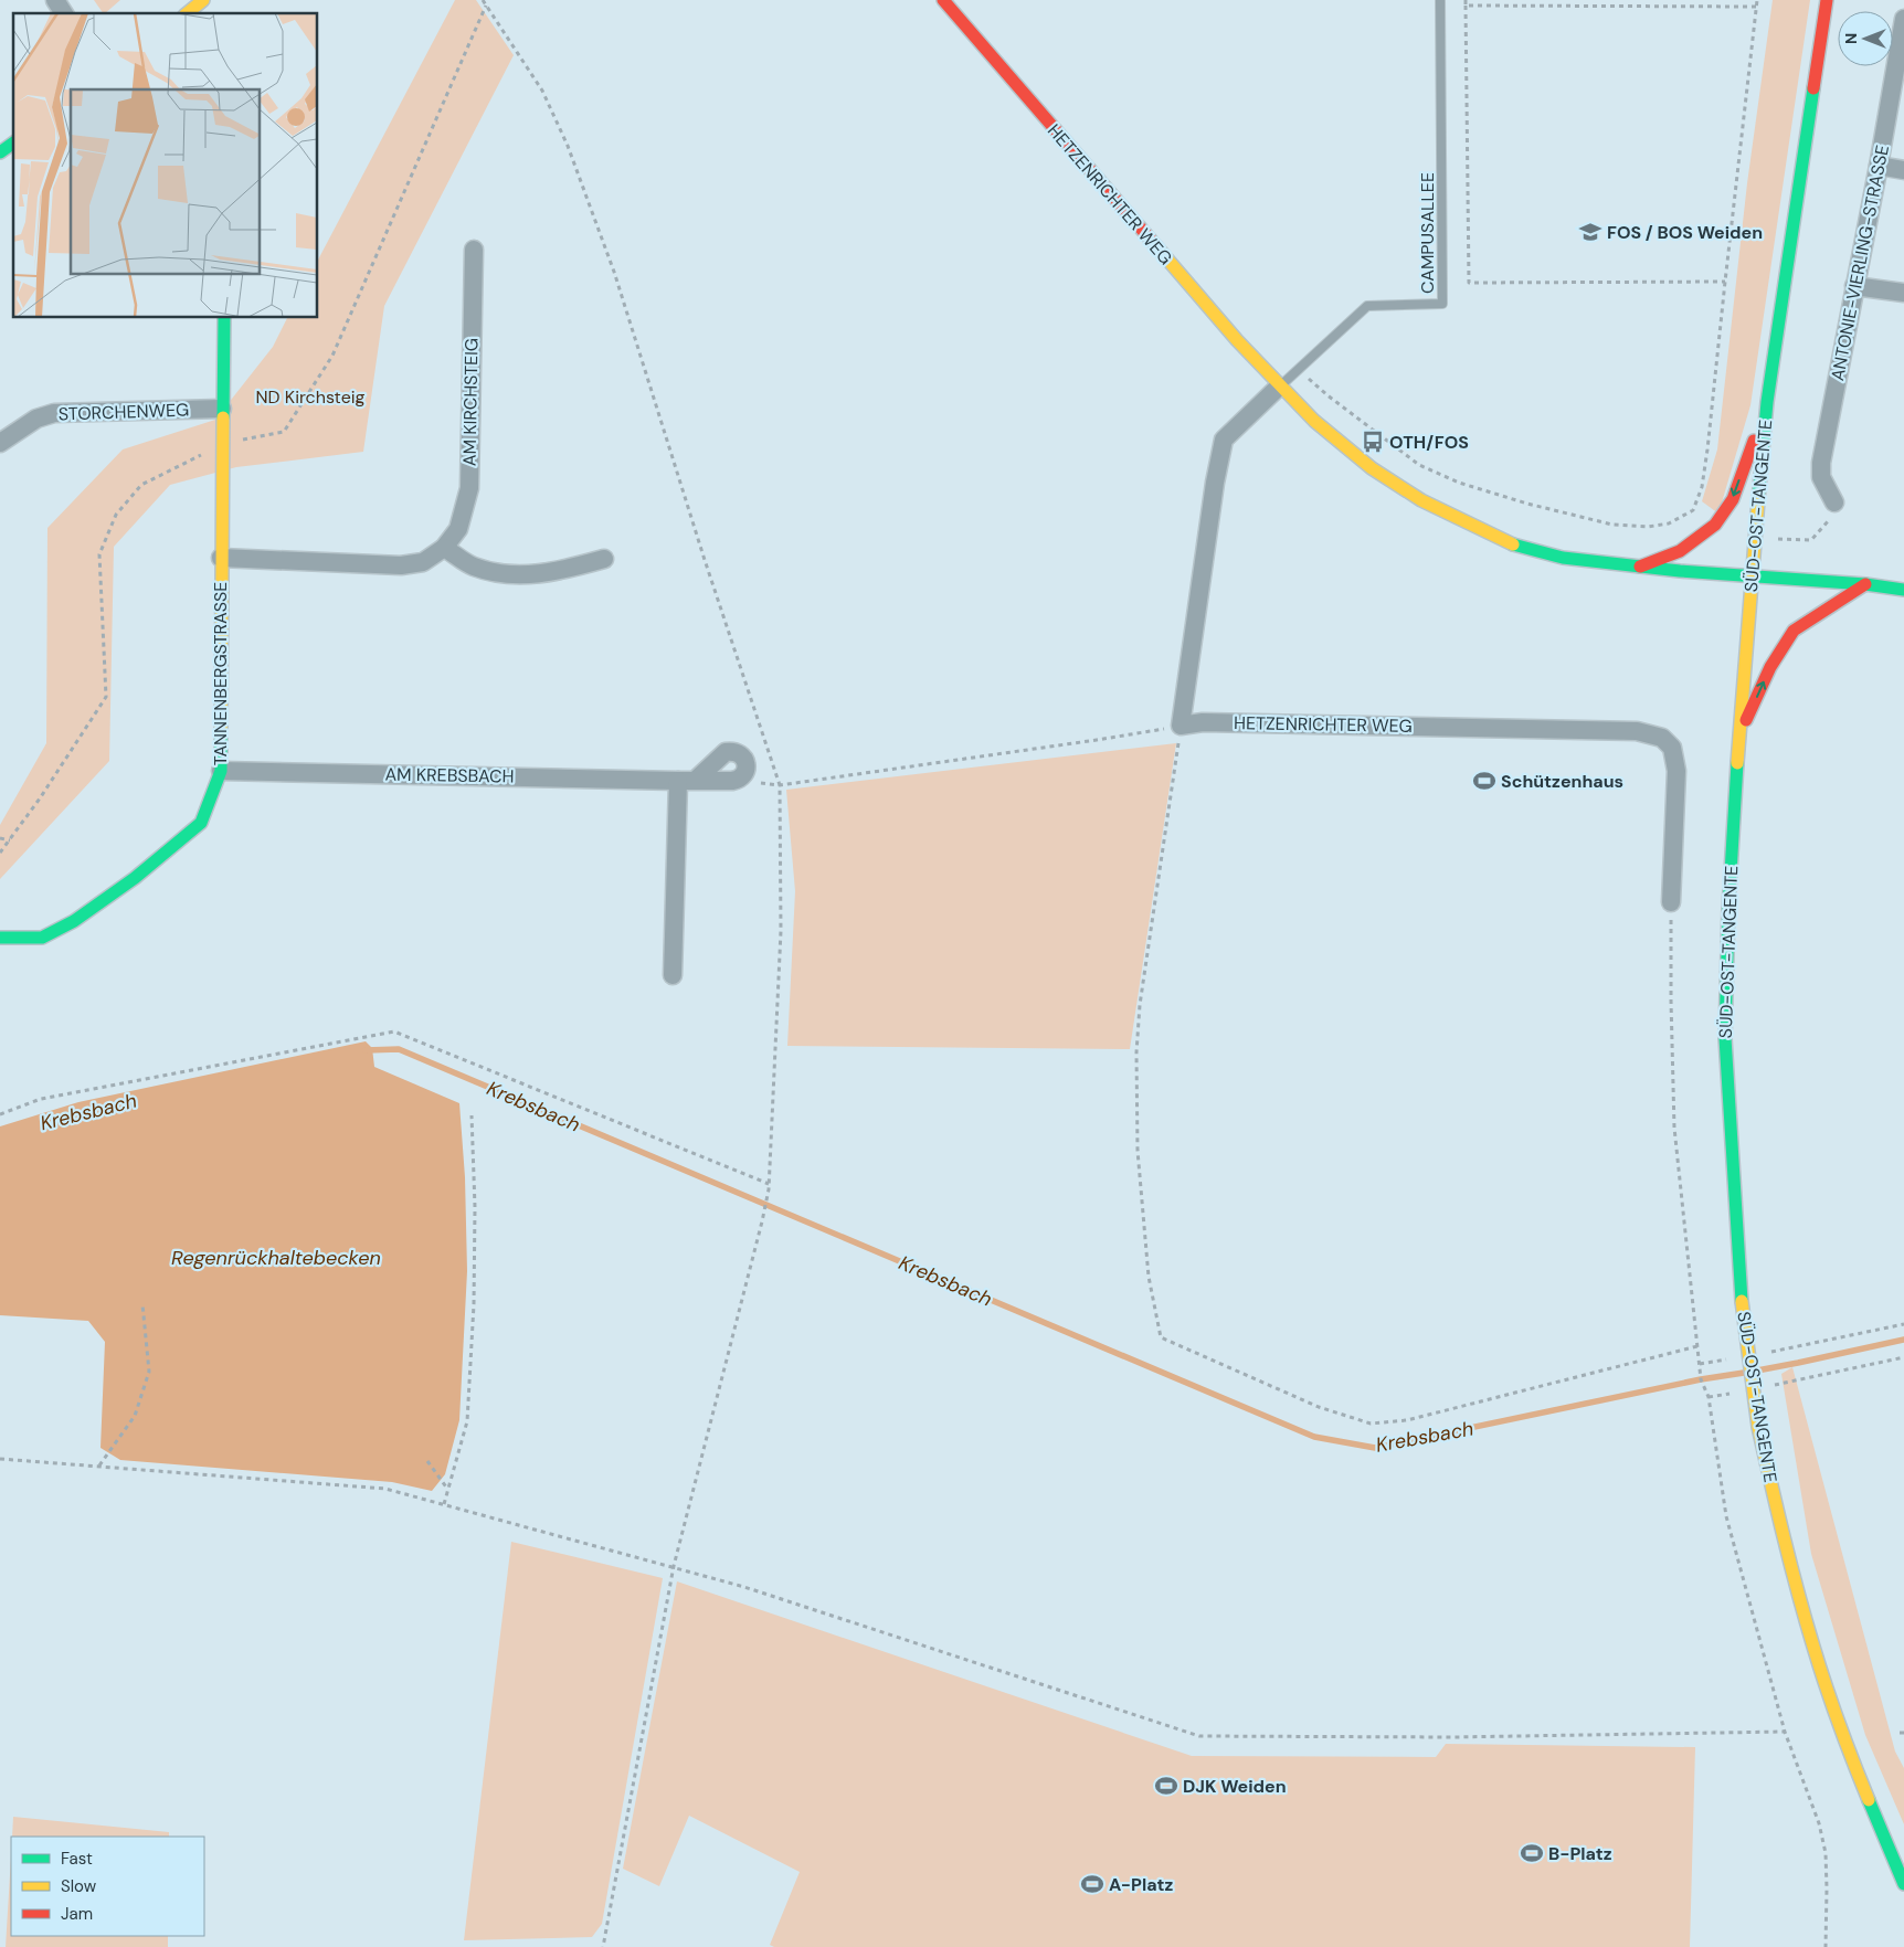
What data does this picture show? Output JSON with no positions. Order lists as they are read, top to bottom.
{
  "streets": {
    "main road": ["HETZENRICHTER WEG", "SÜD-OST-TANGENTE", "TANNENBERGSTRASSE"],
    "street": [
      "ANTONIE-VIERLING-STRASSE",
      "AM KIRCHSTEIG",
      "STORCHENWEG",
      "AM KREBSBACH"
    ],
    "lane": ["CAMPUSALLEE"]
  },
  "crossings": [
    ["HETZENRICHTER WEG", "CAMPUSALLEE"],
    ["HETZENRICHTER WEG", "SÜD-OST-TANGENTE"],
    ["AM KIRCHSTEIG", "TANNENBERGSTRASSE"],
    ["STORCHENWEG", "TANNENBERGSTRASSE"],
    ["TANNENBERGSTRASSE", "AM KREBSBACH"]
  ],
  "water": ["Krebsbach", "Regenrückhaltebecken"],
  "parks": ["ND Kirchsteig"],
  "places": {
    "school or university": ["FOS / BOS Weiden"],
    "bus stop": ["OTH/FOS"],
    "sports": [
      "Schützenhaus",
      "DJK Weiden",
      "B-Platz",
      "A-Platz"
    ]
  },
  "legend": ["Fast", "Slow", "Jam"],
  "north": "left"
}
